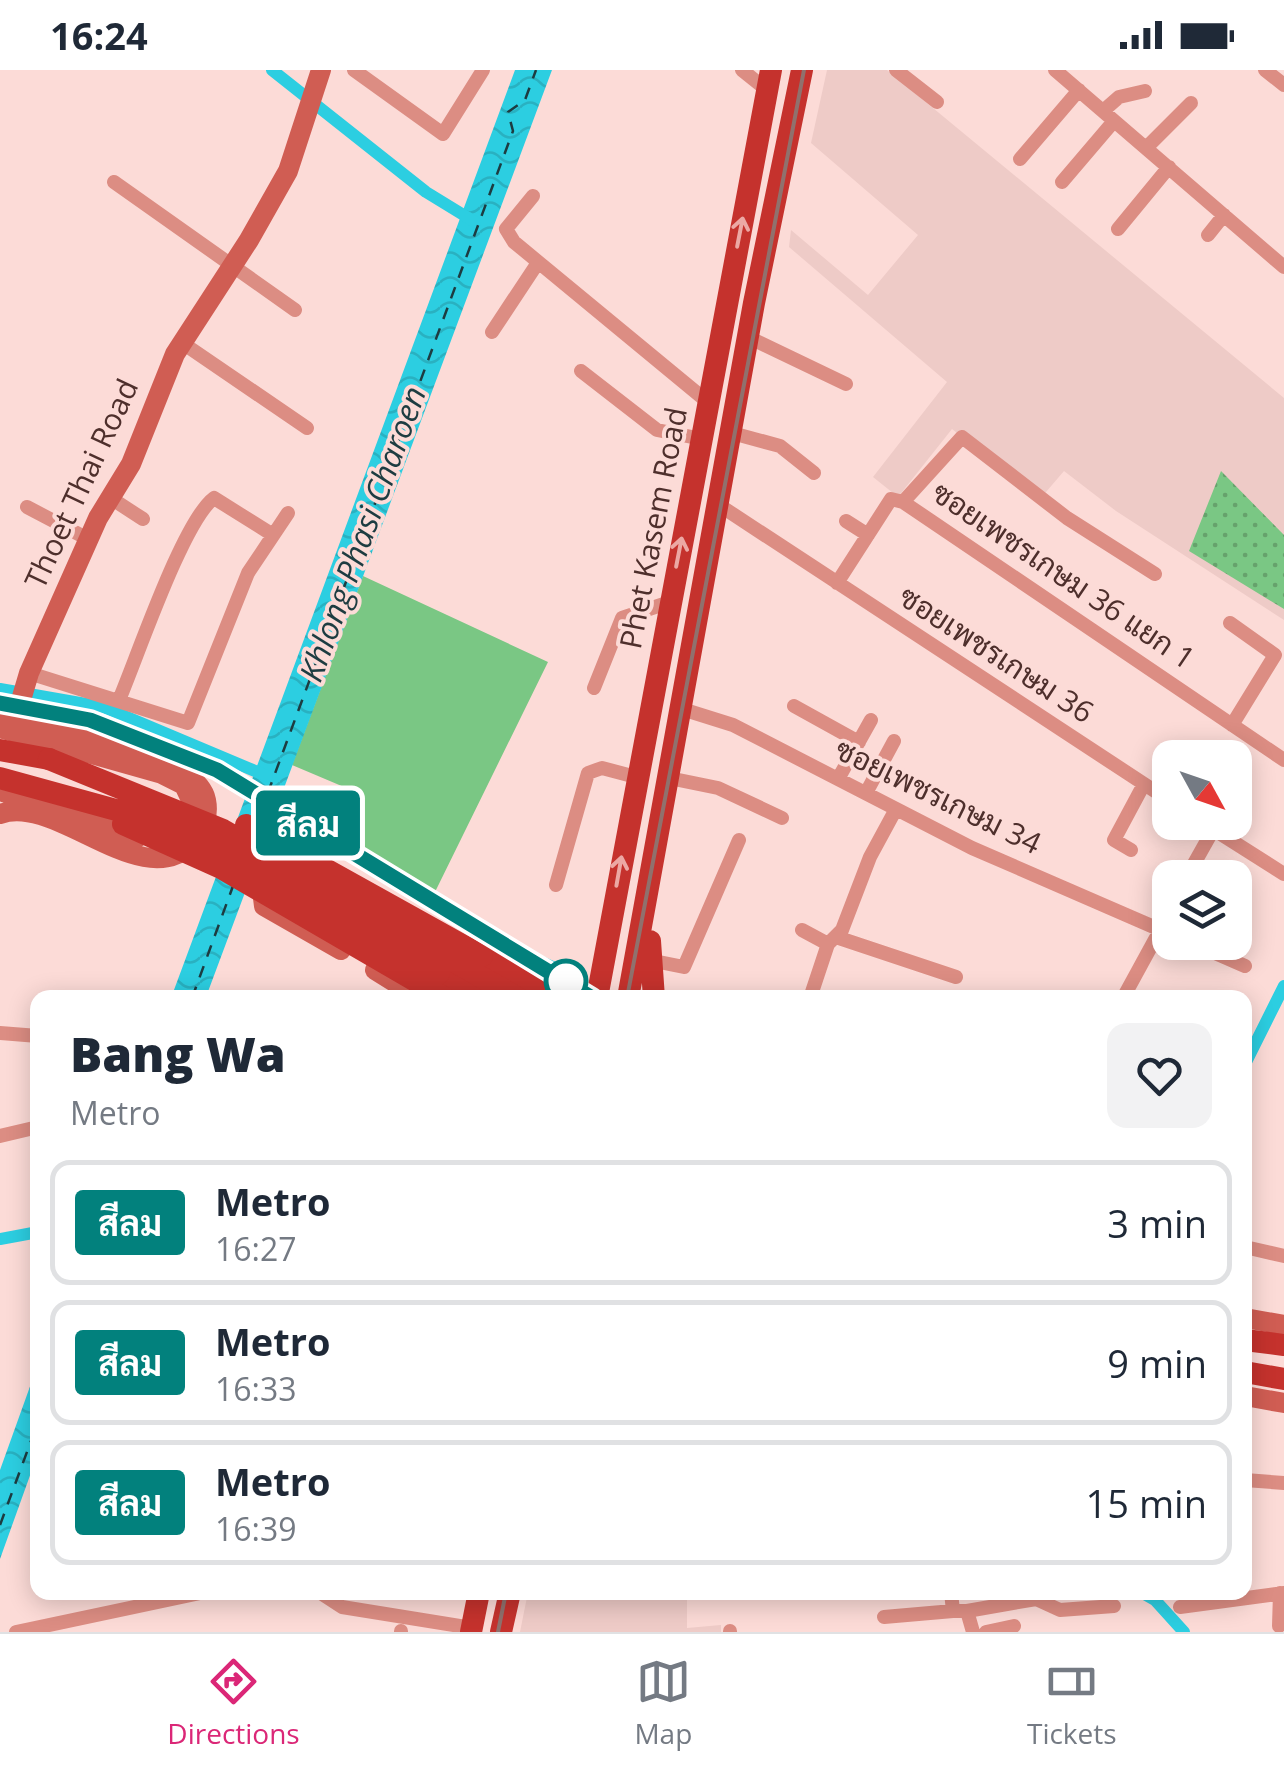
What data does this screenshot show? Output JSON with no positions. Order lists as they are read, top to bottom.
{
  "streets": {
    "main road": ["Thoet Thai Road", "Phet Kasem Road"],
    "street": ["ซอยเพชรเกษม 36 แยก 1", "ซอยเพชรเกษม 36", "ซอยเพชรเกษม 34"]
  },
  "crossings": [
    ["Phet Kasem Road", "ซอยเพชรเกษม 36"],
    ["Phet Kasem Road", "ซอยเพชรเกษม 34"],
    ["ซอยเพชรเกษม 36 แยก 1", "ซอยเพชรเกษม 36"]
  ],
  "water": ["Khlong Phasi Charoen"],
  "lines": ["metro line สีลม"],
  "north": "bottom right",
  "page": {
    "status": "16:24",
    "on_map": "สีลม",
    "heading": ["Bang Wa", "Metro"],
    "list": [
      {
        "mark": "สีลม",
        "name": "Metro",
        "note": "16:27",
        "value": "3 min"
      },
      {
        "mark": "สีลม",
        "name": "Metro",
        "note": "16:33",
        "value": "9 min"
      },
      {
        "mark": "สีลม",
        "name": "Metro",
        "note": "16:39",
        "value": "15 min"
      }
    ],
    "tabs": ["Directions", "Map", "Tickets"]
  }
}
